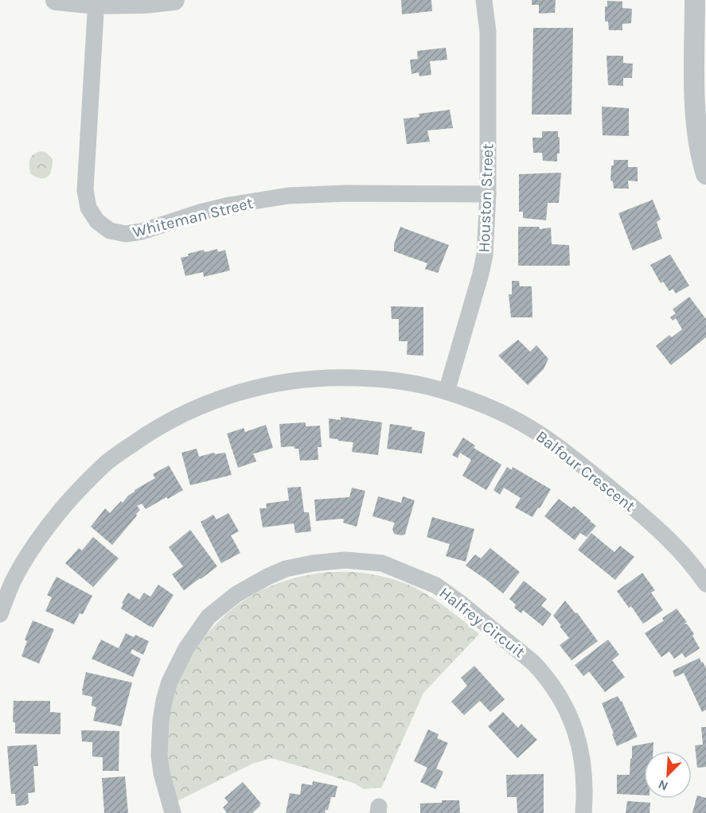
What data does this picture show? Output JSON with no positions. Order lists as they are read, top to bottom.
{
  "streets": {
    "street": [
      "Houston Street",
      "Whiteman Street",
      "Balfour Crescent",
      "Halfrey Circuit"
    ]
  },
  "crossings": [
    ["Houston Street", "Whiteman Street"],
    ["Houston Street", "Balfour Crescent"]
  ],
  "north": "bottom left"
}
